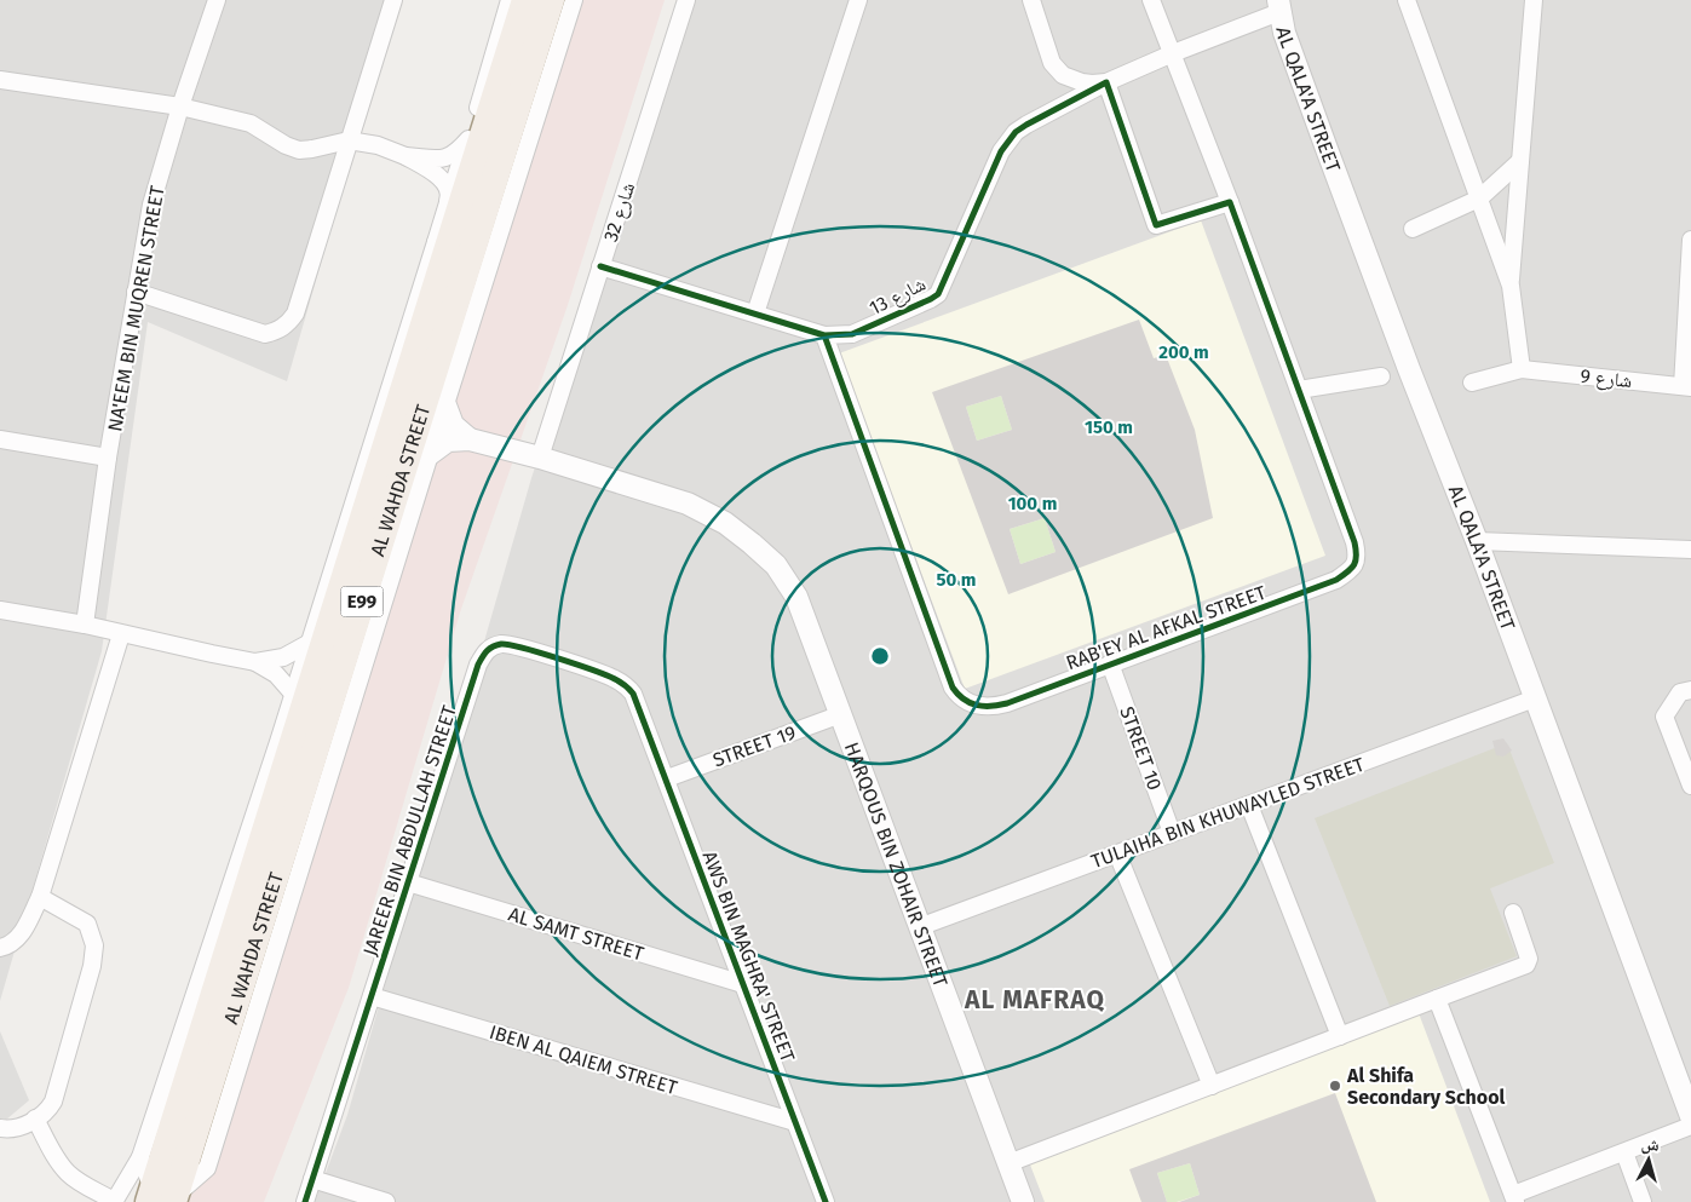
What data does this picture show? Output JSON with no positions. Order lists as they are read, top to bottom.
{
  "streets": {
    "main road": ["AL WAHDA STREET", "E99"],
    "street": [
      "AL QALA'A STREET",
      "شارع 32",
      "شارع 13",
      "NA'EEM BIN MUQREN STREET",
      "شارع 9",
      "RAB'EY AL AFKAL STREET",
      "STREET 19",
      "STREET 10",
      "TULAIHA BIN KHUWAYLED STREET",
      "JAREER BIN ABDULLAH STREET",
      "HARQOUS BIN ZOHAIR STREET",
      "AL SAMT STREET",
      "AWS BIN MAGHRA' STREET",
      "IBEN AL QAIEM STREET"
    ]
  },
  "crossings": [
    ["AL QALA'A STREET", "شارع 13"],
    ["AL QALA'A STREET", "TULAIHA BIN KHUWAYLED STREET"],
    ["شارع 32", "شارع 13"],
    ["شارع 32", "HARQOUS BIN ZOHAIR STREET"],
    ["شارع 13", "RAB'EY AL AFKAL STREET"],
    ["RAB'EY AL AFKAL STREET", "STREET 10"],
    ["STREET 19", "HARQOUS BIN ZOHAIR STREET"],
    ["STREET 19", "AWS BIN MAGHRA' STREET"],
    ["STREET 10", "TULAIHA BIN KHUWAYLED STREET"],
    ["TULAIHA BIN KHUWAYLED STREET", "HARQOUS BIN ZOHAIR STREET"],
    ["JAREER BIN ABDULLAH STREET", "AL SAMT STREET"],
    ["JAREER BIN ABDULLAH STREET", "AWS BIN MAGHRA' STREET"],
    ["JAREER BIN ABDULLAH STREET", "IBEN AL QAIEM STREET"],
    ["AL SAMT STREET", "AWS BIN MAGHRA' STREET"],
    ["AWS BIN MAGHRA' STREET", "IBEN AL QAIEM STREET"]
  ],
  "districts": ["AL MAFRAQ"],
  "places": ["Al Shifa Secondary School"],
  "north": "top",
  "rings": [
    "200 m",
    "150 m",
    "100 m",
    "50 m"
  ]
}
